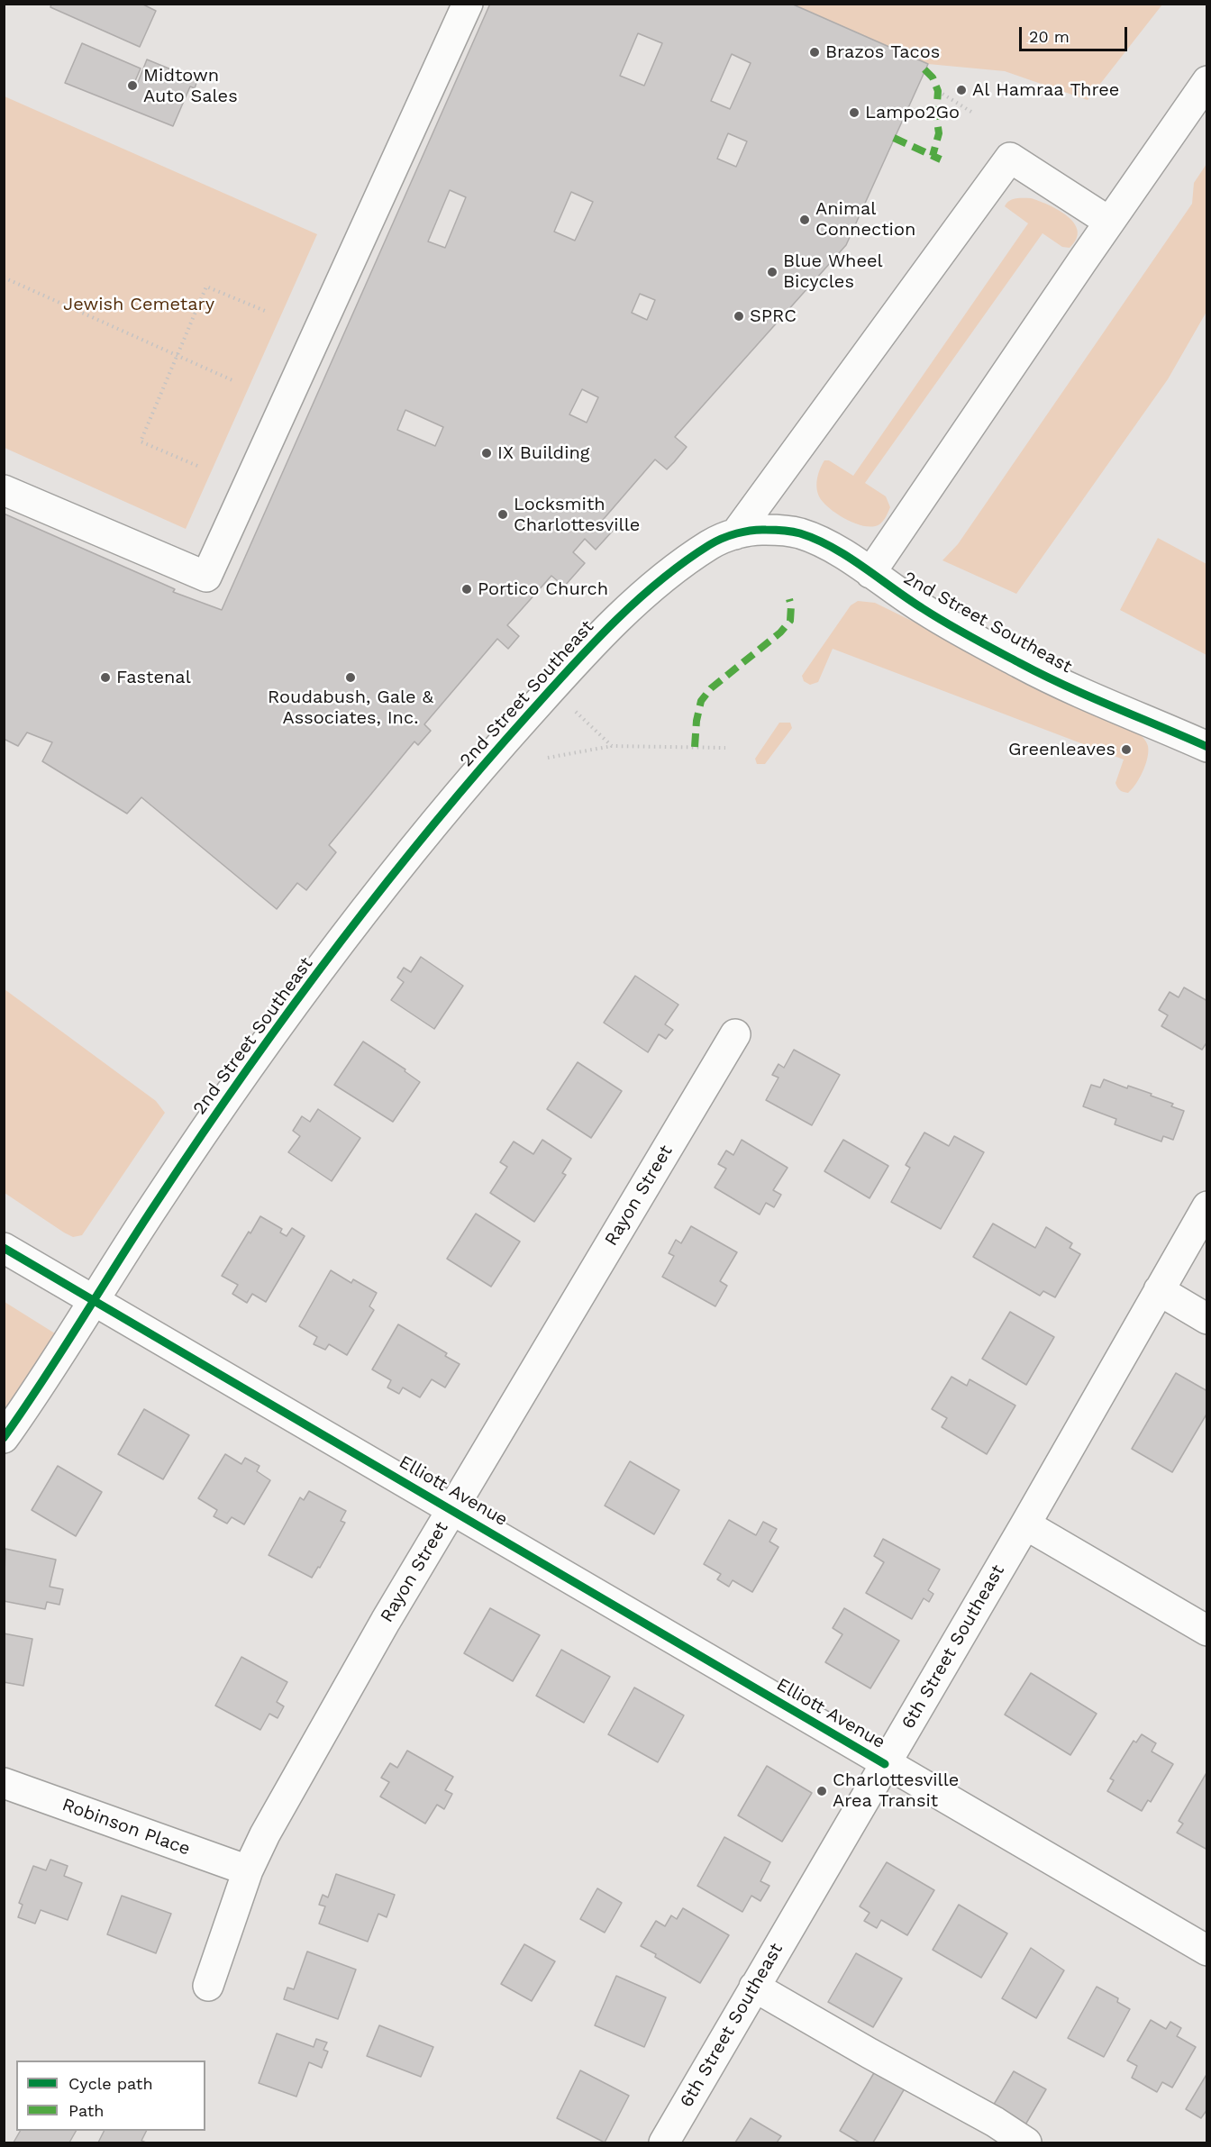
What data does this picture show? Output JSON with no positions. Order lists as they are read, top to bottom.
{
  "streets": {
    "street": [
      "2nd Street Southeast",
      "Rayon Street",
      "Elliott Avenue",
      "6th Street Southeast",
      "Robinson Place"
    ]
  },
  "crossings": [
    ["2nd Street Southeast", "Elliott Avenue"],
    ["Rayon Street", "Elliott Avenue"],
    ["Rayon Street", "Robinson Place"],
    ["Elliott Avenue", "6th Street Southeast"]
  ],
  "parks": ["Jewish Cemetary"],
  "places": [
    "Brazos Tacos",
    "Midtown Auto Sales",
    "Al Hamraa Three",
    "Lampo2Go",
    "Animal Connection",
    "Blue Wheel Bicycles",
    "SPRC",
    "IX Building",
    "Locksmith Charlottesville",
    "Portico Church",
    "Fastenal",
    "Roudabush, Gale & Associates, Inc.",
    "Greenleaves",
    "Charlottesville Area Transit"
  ],
  "legend": ["Cycle path", "Path"],
  "scale_bar": "20 m"
}
